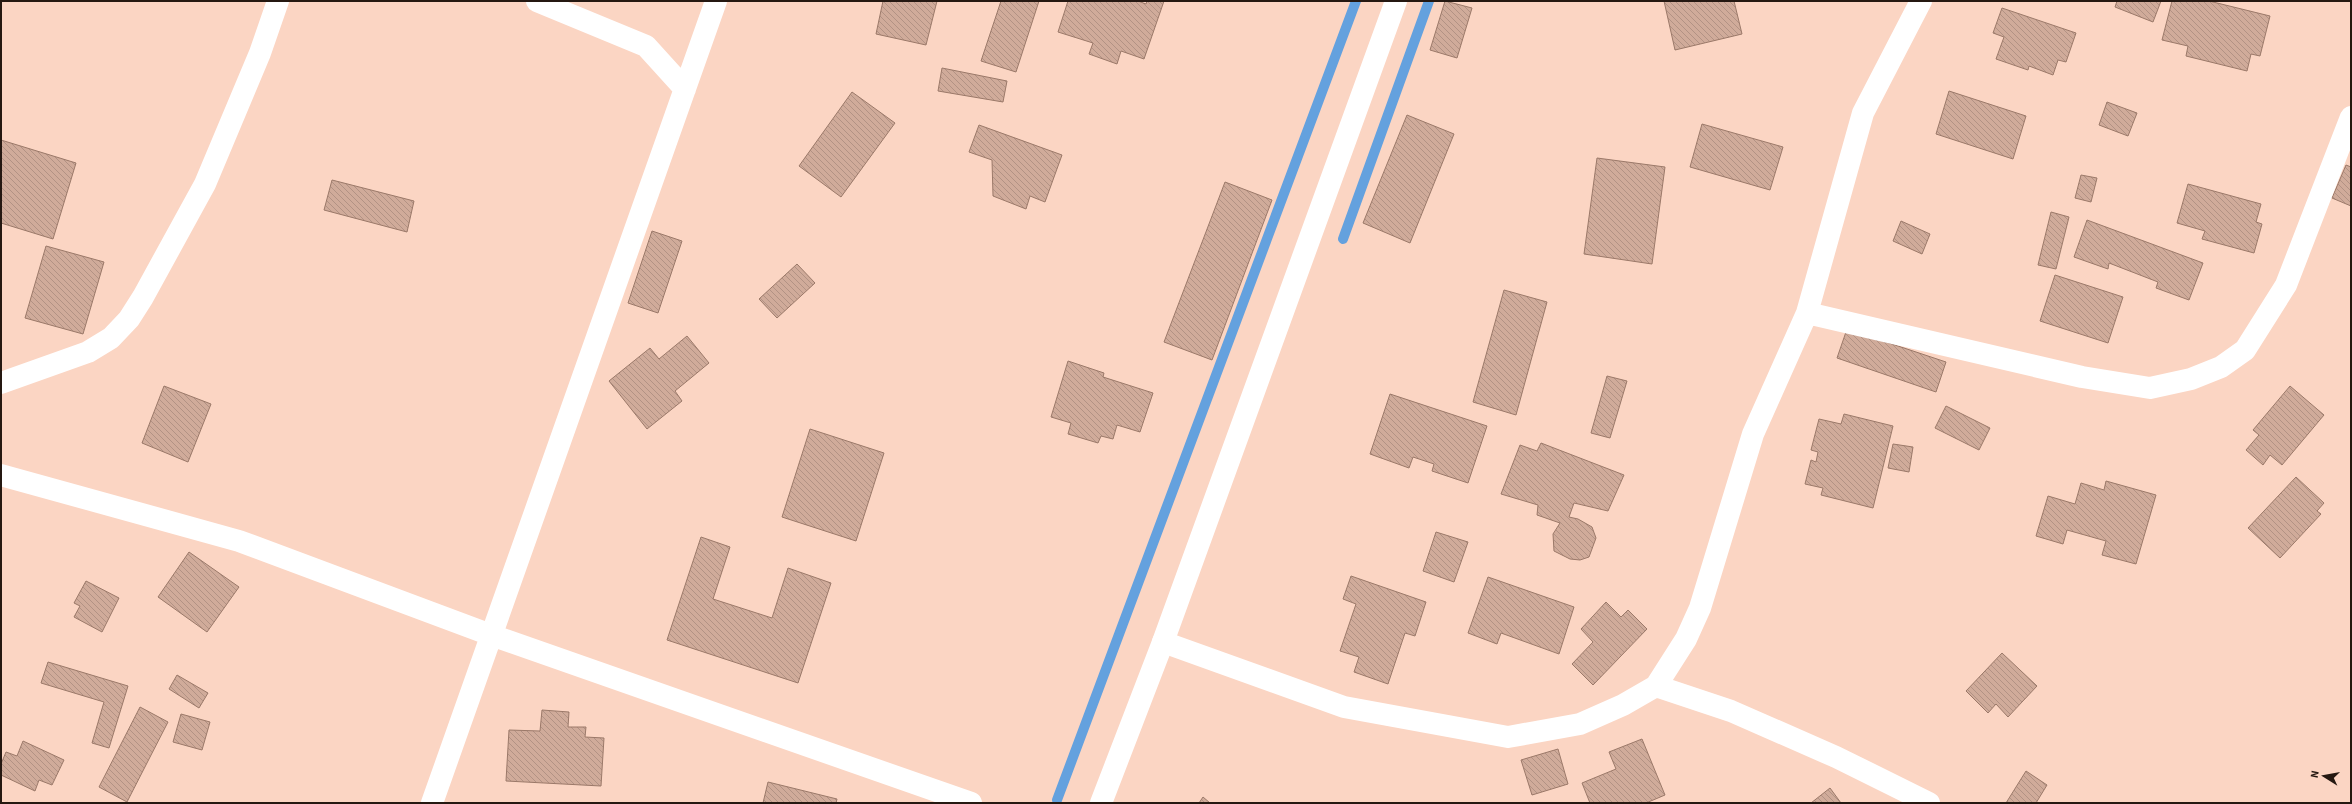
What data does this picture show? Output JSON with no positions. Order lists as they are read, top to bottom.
{
  "north": "left"
}
